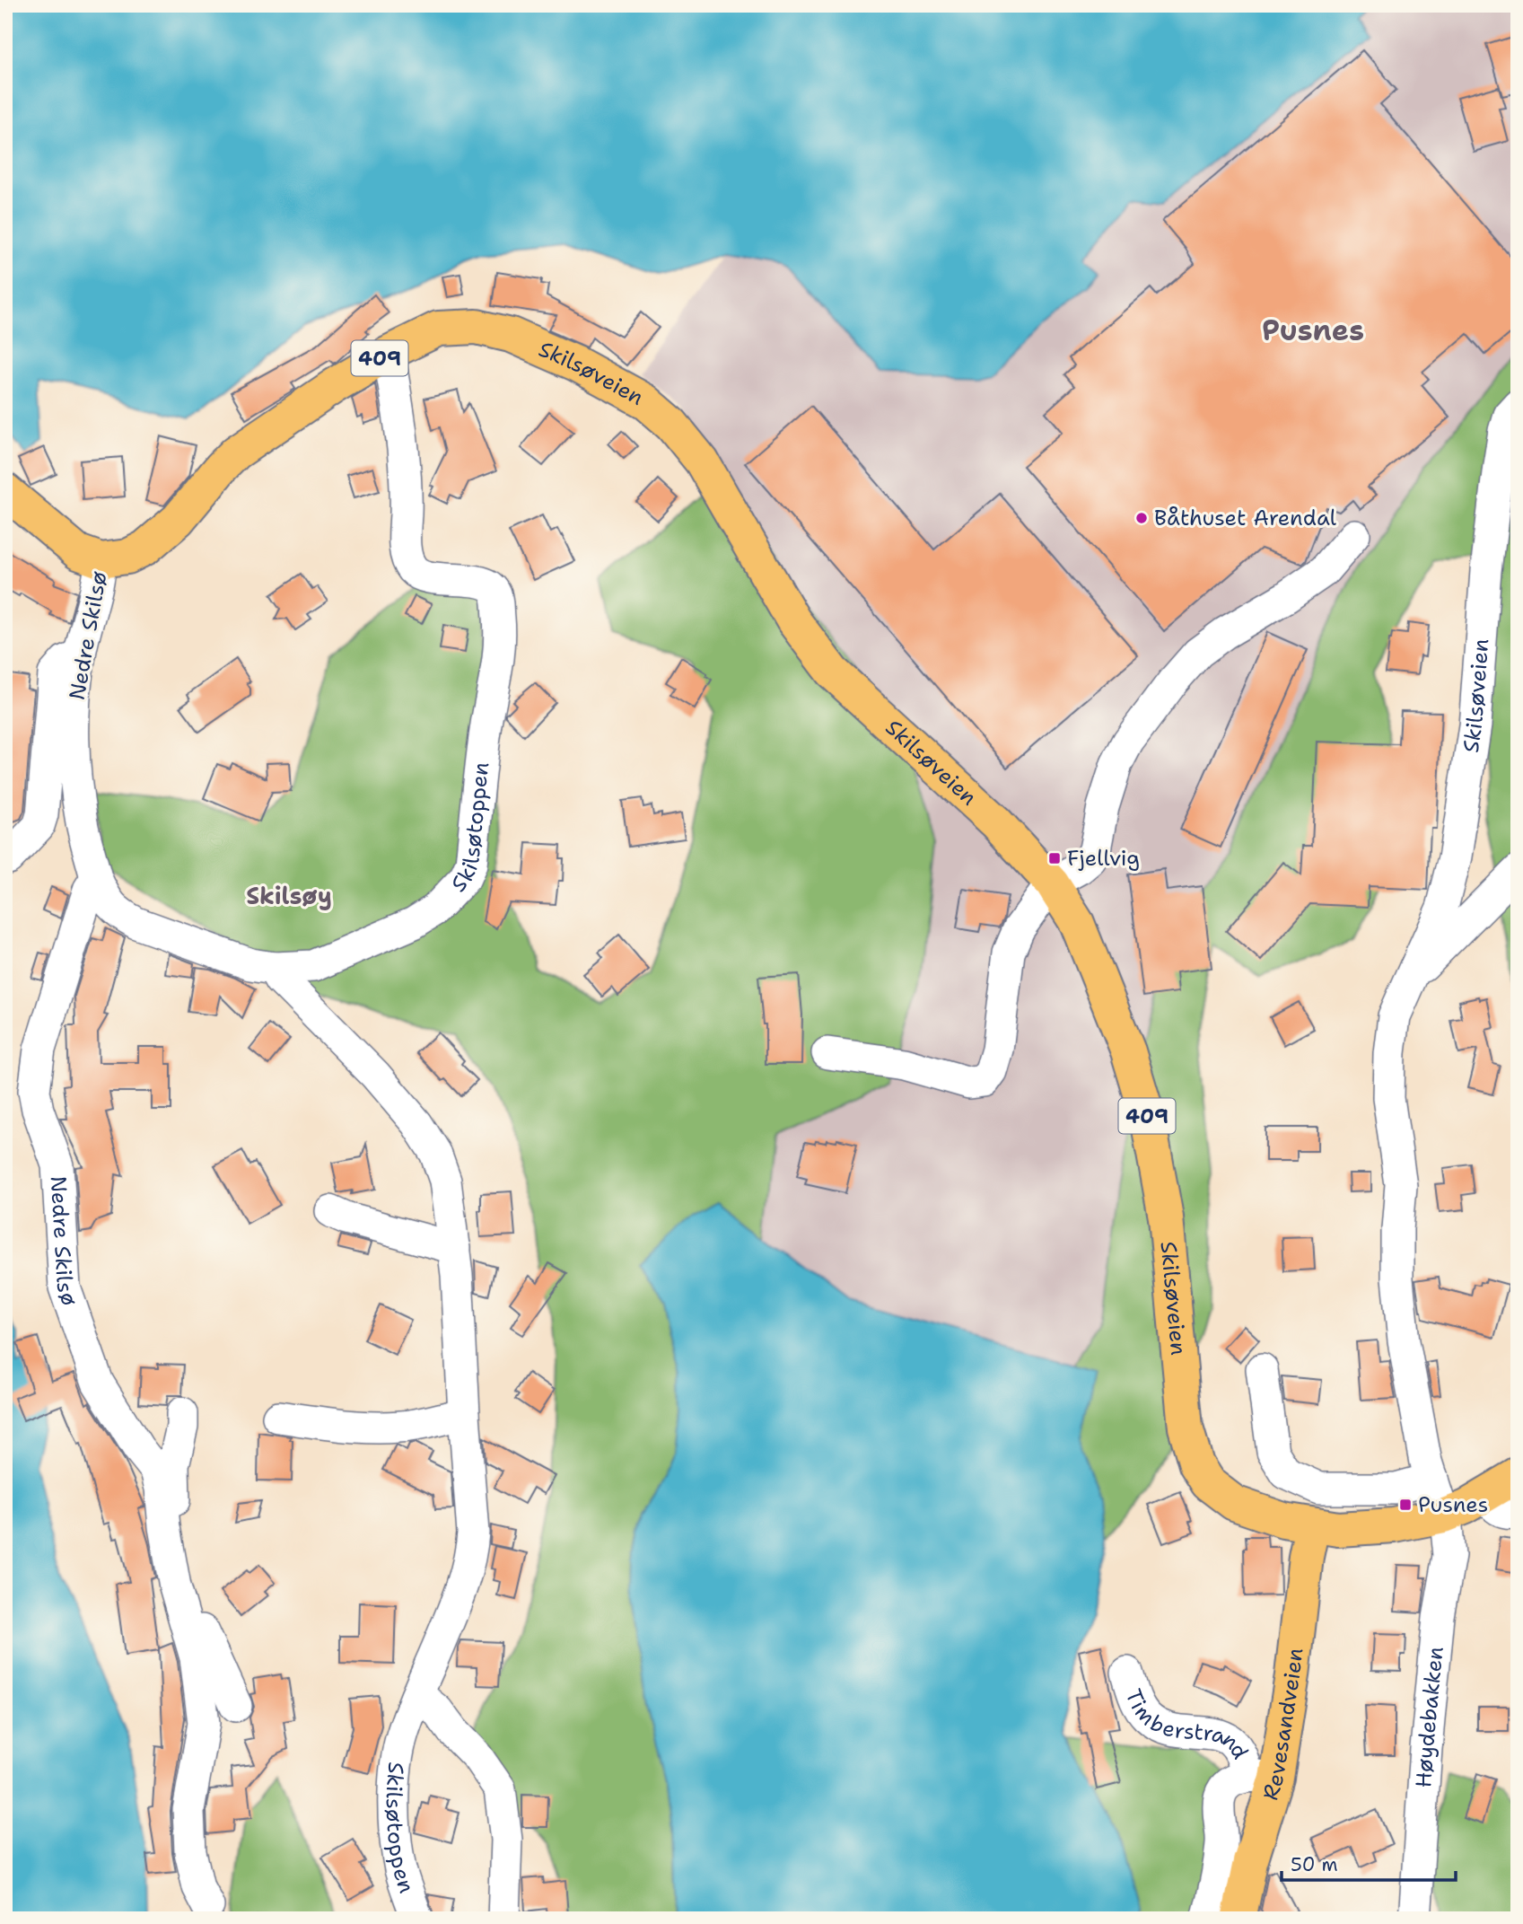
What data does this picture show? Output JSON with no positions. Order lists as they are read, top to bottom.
{
  "streets": {
    "main road": ["409", "Skilsøveien", "Revesandveien"],
    "street": [
      "Nedre Skilsø",
      "Skilsøtoppen",
      "Høydebakken",
      "Timberstrand"
    ]
  },
  "crossings": [
    ["Skilsøveien", "Nedre Skilsø"],
    ["Skilsøveien", "Skilsøtoppen"],
    ["Skilsøveien", "Høydebakken"],
    ["Skilsøveien", "Revesandveien"],
    ["Nedre Skilsø", "Skilsøtoppen"],
    ["Timberstrand", "Revesandveien"]
  ],
  "districts": ["Pusnes", "Skilsøy"],
  "places": {
    "other": ["Båthuset Arendal"],
    "transit": ["Fjellvig", "Pusnes"]
  },
  "scale_bar": "50 m"
}
